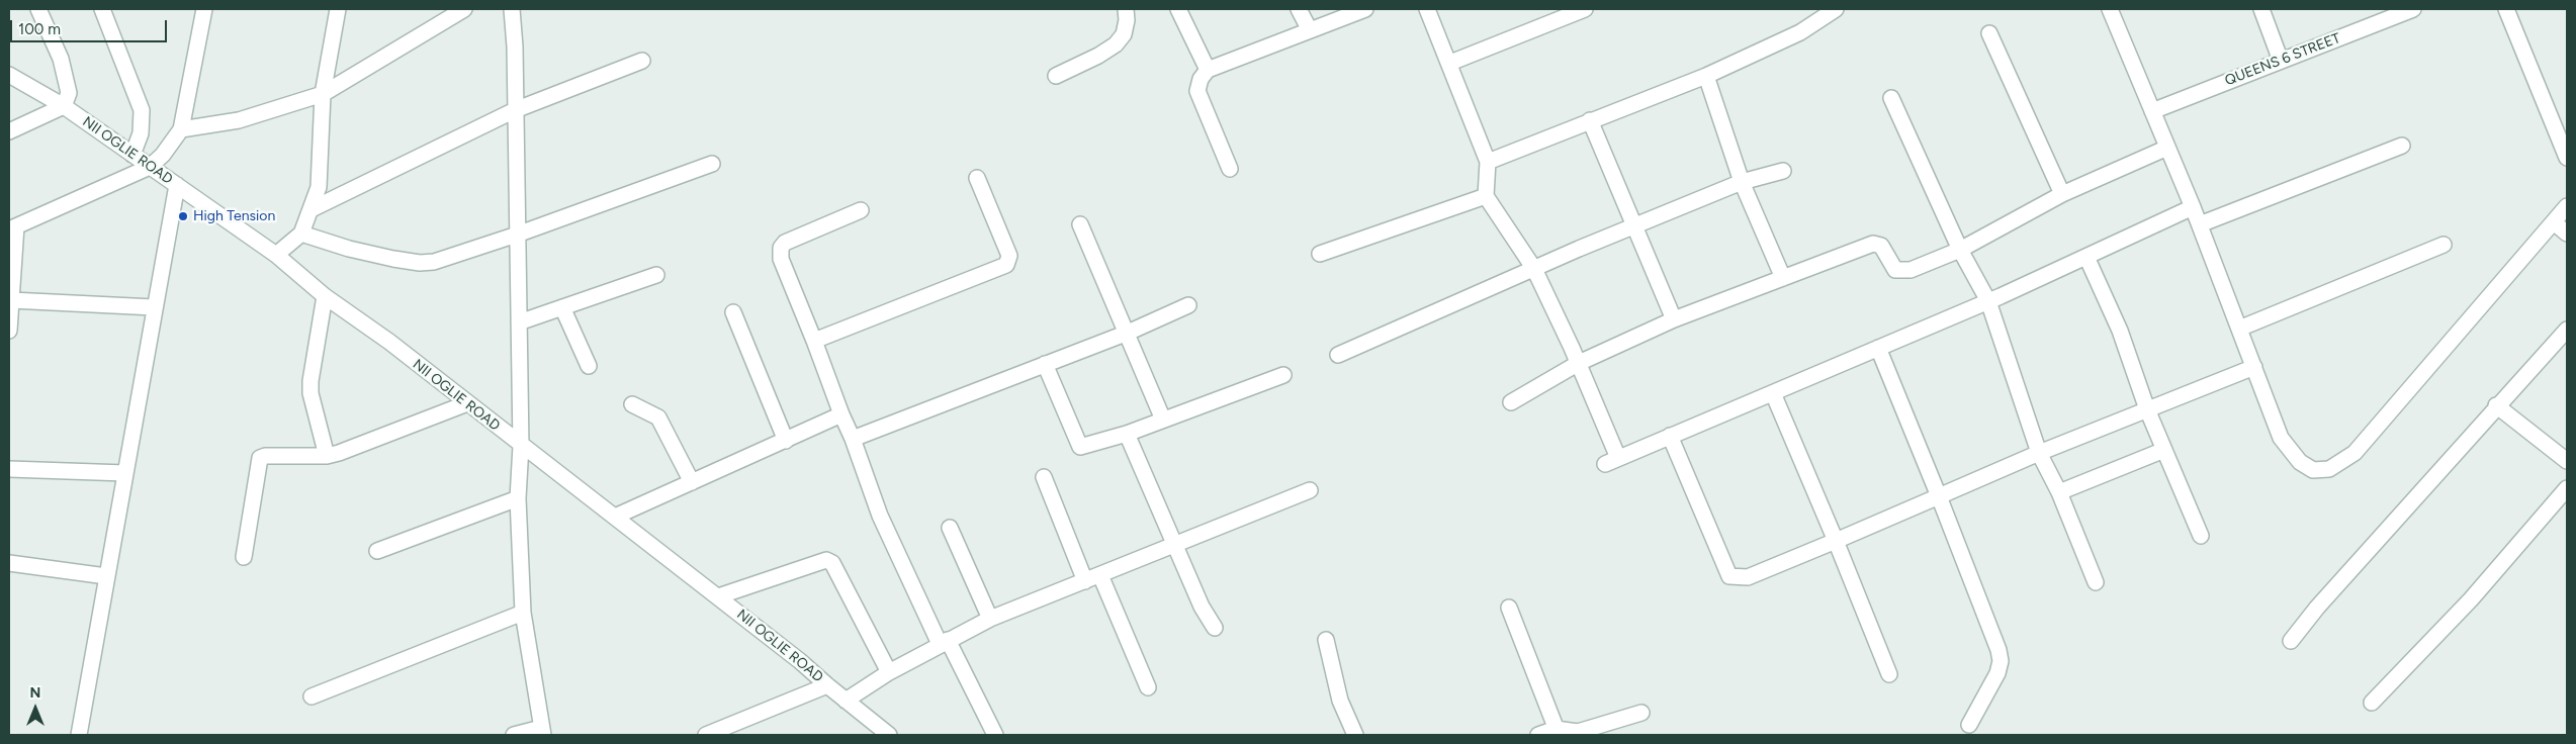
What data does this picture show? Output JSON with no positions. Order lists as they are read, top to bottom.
{
  "streets": {
    "street": ["QUEENS 6 STREET", "NII OGLIE ROAD"]
  },
  "places": ["High Tension"],
  "scale_bar": "100 m",
  "north": "top"
}
